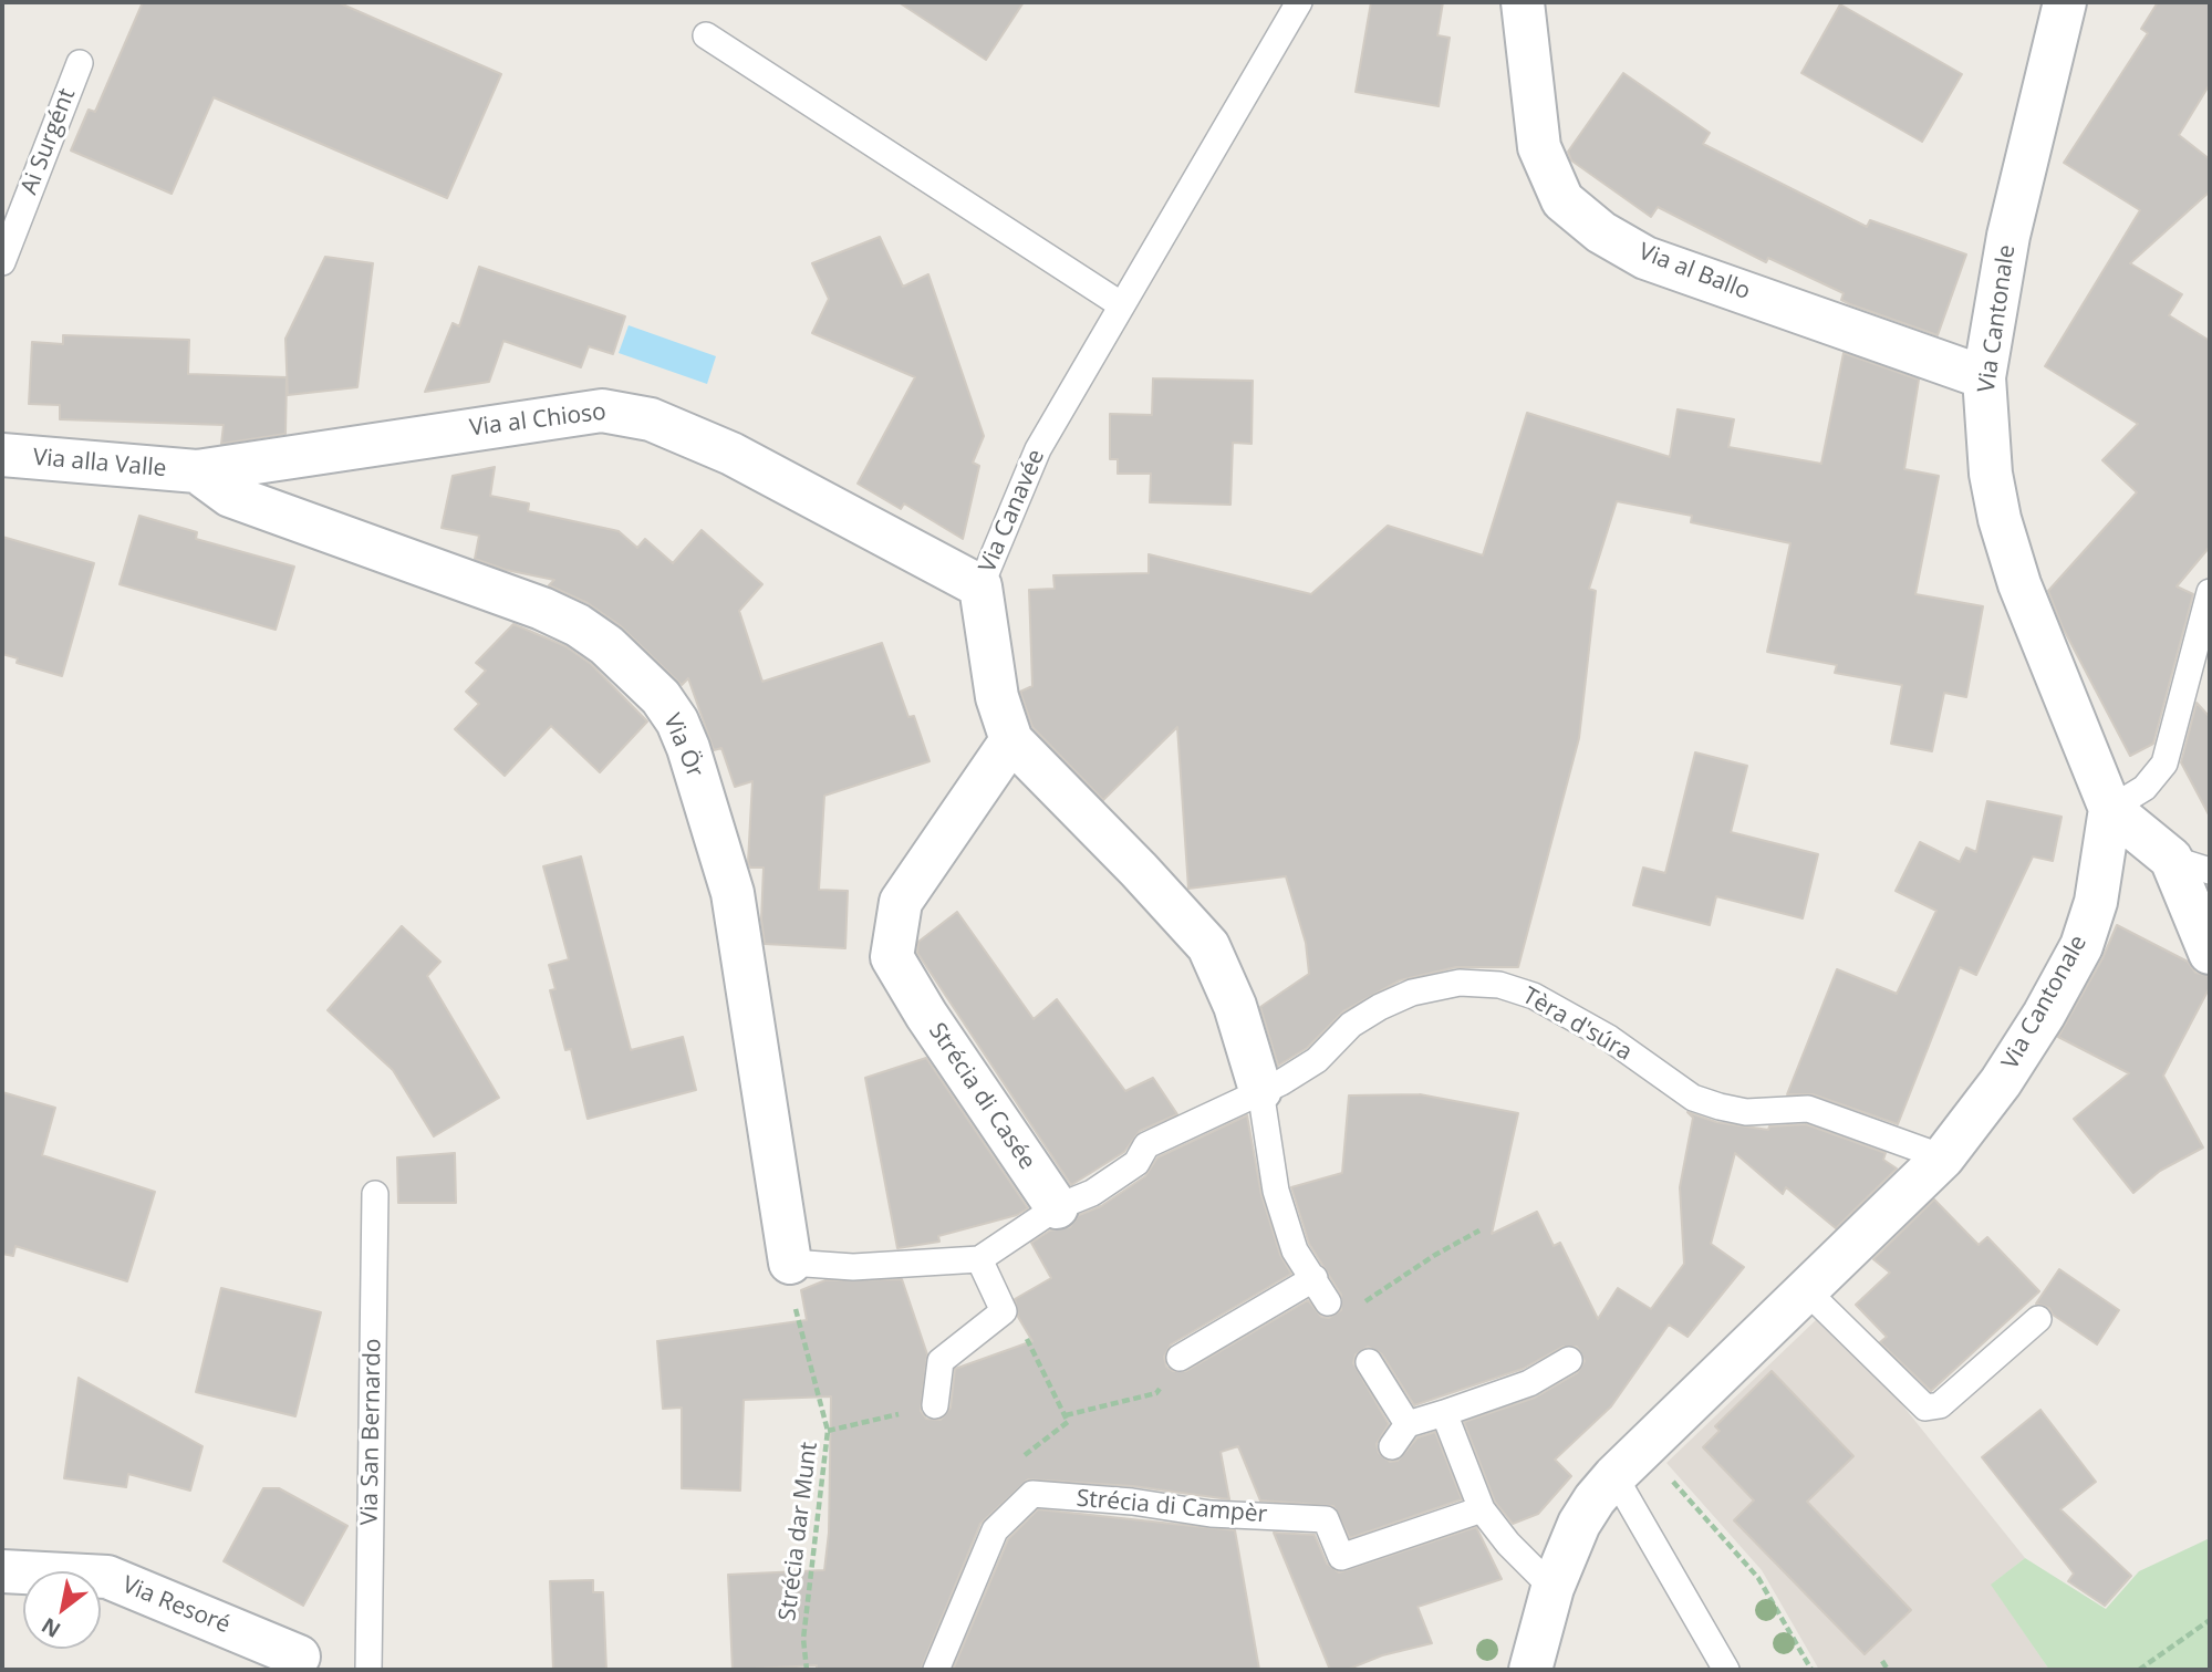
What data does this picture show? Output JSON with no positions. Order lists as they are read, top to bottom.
{
  "streets": {
    "street": [
      "Via al Ballo",
      "Via Cantonale",
      "Via al Chioso",
      "Via alla Valle",
      "Via Canavée",
      "Via Ör",
      "Strécia di Casée",
      "Via Resoré"
    ],
    "lane": [
      "Ai Surgént",
      "Tèra d'súra",
      "Via San Bernardo",
      "Strécia di Campèr"
    ],
    "path": ["Strécia dar Munt"]
  },
  "crossings": [
    ["Via al Ballo", "Via Cantonale"],
    ["Via Cantonale", "Tèra d'súra"],
    ["Via al Chioso", "Via alla Valle"],
    ["Via al Chioso", "Via Canavée"],
    ["Via al Chioso", "Via Ör"],
    ["Via alla Valle", "Via Ör"],
    ["Via Canavée", "Tèra d'súra"],
    ["Via Canavée", "Strécia di Casée"],
    ["Via Ör", "Strécia dar Munt"],
    ["Tèra d'súra", "Strécia di Casée"]
  ],
  "north": "bottom left"
}
